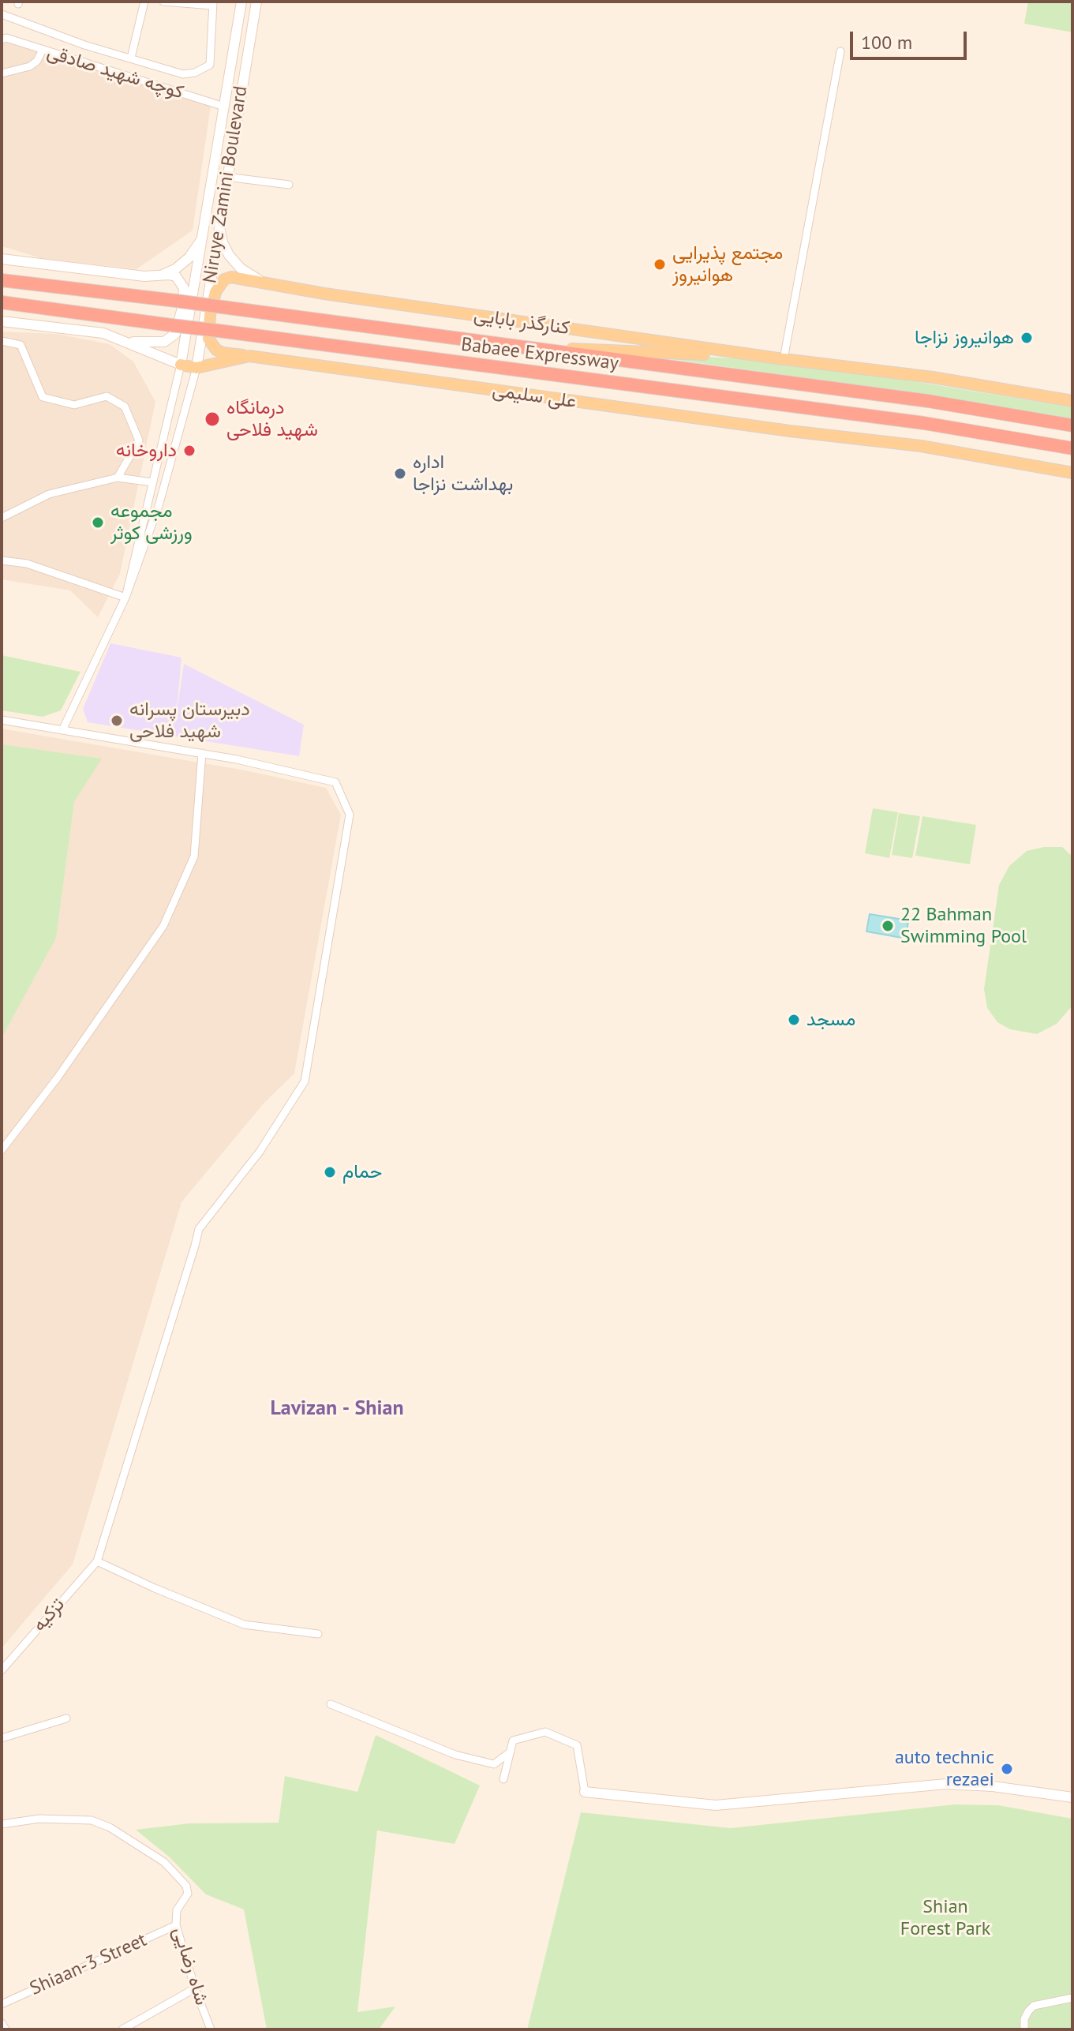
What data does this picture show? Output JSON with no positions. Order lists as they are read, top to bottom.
{
  "streets": {
    "highway": ["Babaee Expressway"],
    "main road": ["Niruye Zamini Boulevard", "کنارگذر بابایی", "علی سلیمی"],
    "street": [
      "کوچه شهید صادقی",
      "تزکیه",
      "Shiaan-3 Street",
      "شاه رضایی"
    ]
  },
  "crossings": [
    ["کوچه شهید صادقی", "Niruye Zamini Boulevard"],
    ["Niruye Zamini Boulevard", "علی سلیمی"],
    ["کنارگذر بابایی", "علی سلیمی"],
    ["Shiaan-3 Street", "شاه رضایی"]
  ],
  "districts": ["Lavizan - Shian"],
  "parks": ["Shian Forest Park"],
  "places": [
    "مجتمع پذیرایی هوانیروز",
    "هوانیروز نزاجا",
    "درمانگاه شهید فلاحی",
    "داروخانه",
    "اداره بهداشت نزاجا",
    "مجموعه ورزشی کوثر",
    "دبیرستان پسرانه شهید فلاحی",
    "22 Bahman Swimming Pool",
    "مسجد",
    "حمام",
    "auto technic rezaei"
  ],
  "scale_bar": "100 m"
}
